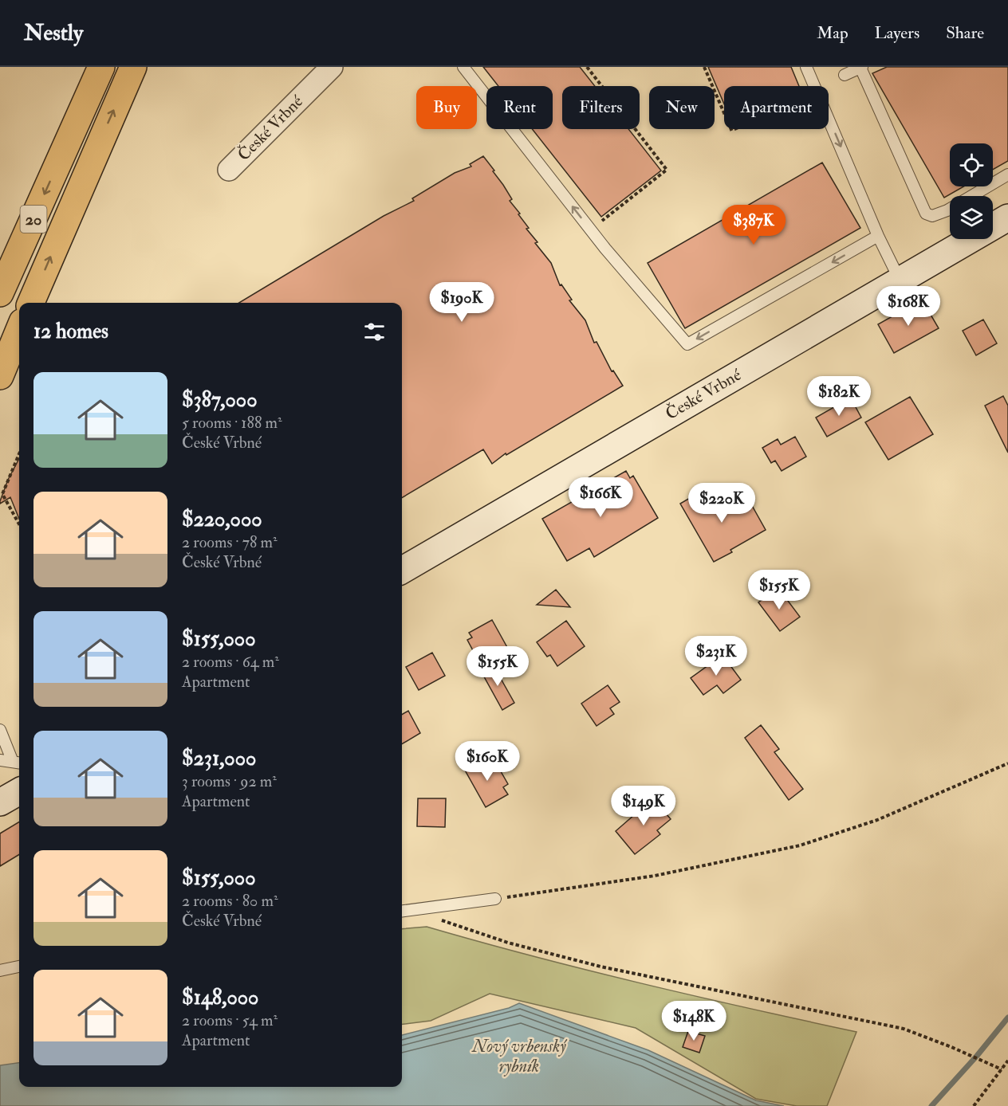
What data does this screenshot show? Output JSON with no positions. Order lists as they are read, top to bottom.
{
  "streets": {
    "main road": ["20"],
    "street": ["České Vrbné"]
  },
  "water": ["Nový vrbenský rybník"],
  "page": {
    "header": "Nestly",
    "nav": ["Map", "Layers", "Share"],
    "chip": [
      "Buy",
      "Rent",
      "Filters",
      "New",
      "Apartment"
    ],
    "price": [
      "$387K",
      "$190K",
      "$168K",
      "$182K",
      "$166K",
      "$220K",
      "$155K",
      "$231K",
      "$155K",
      "$160K",
      "$149K",
      "$148K"
    ],
    "heading": "12 homes",
    "list": [
      {
        "name": "$387,000",
        "note": "5 rooms · 188 m² · České Vrbné"
      },
      {
        "name": "$220,000",
        "note": "2 rooms · 78 m² · České Vrbné"
      },
      {
        "name": "$155,000",
        "note": "2 rooms · 64 m² · Apartment"
      },
      {
        "name": "$231,000",
        "note": "3 rooms · 92 m² · Apartment"
      },
      {
        "name": "$155,000",
        "note": "2 rooms · 80 m² · České Vrbné"
      },
      {
        "name": "$148,000",
        "note": "2 rooms · 54 m² · Apartment"
      }
    ]
  }
}
